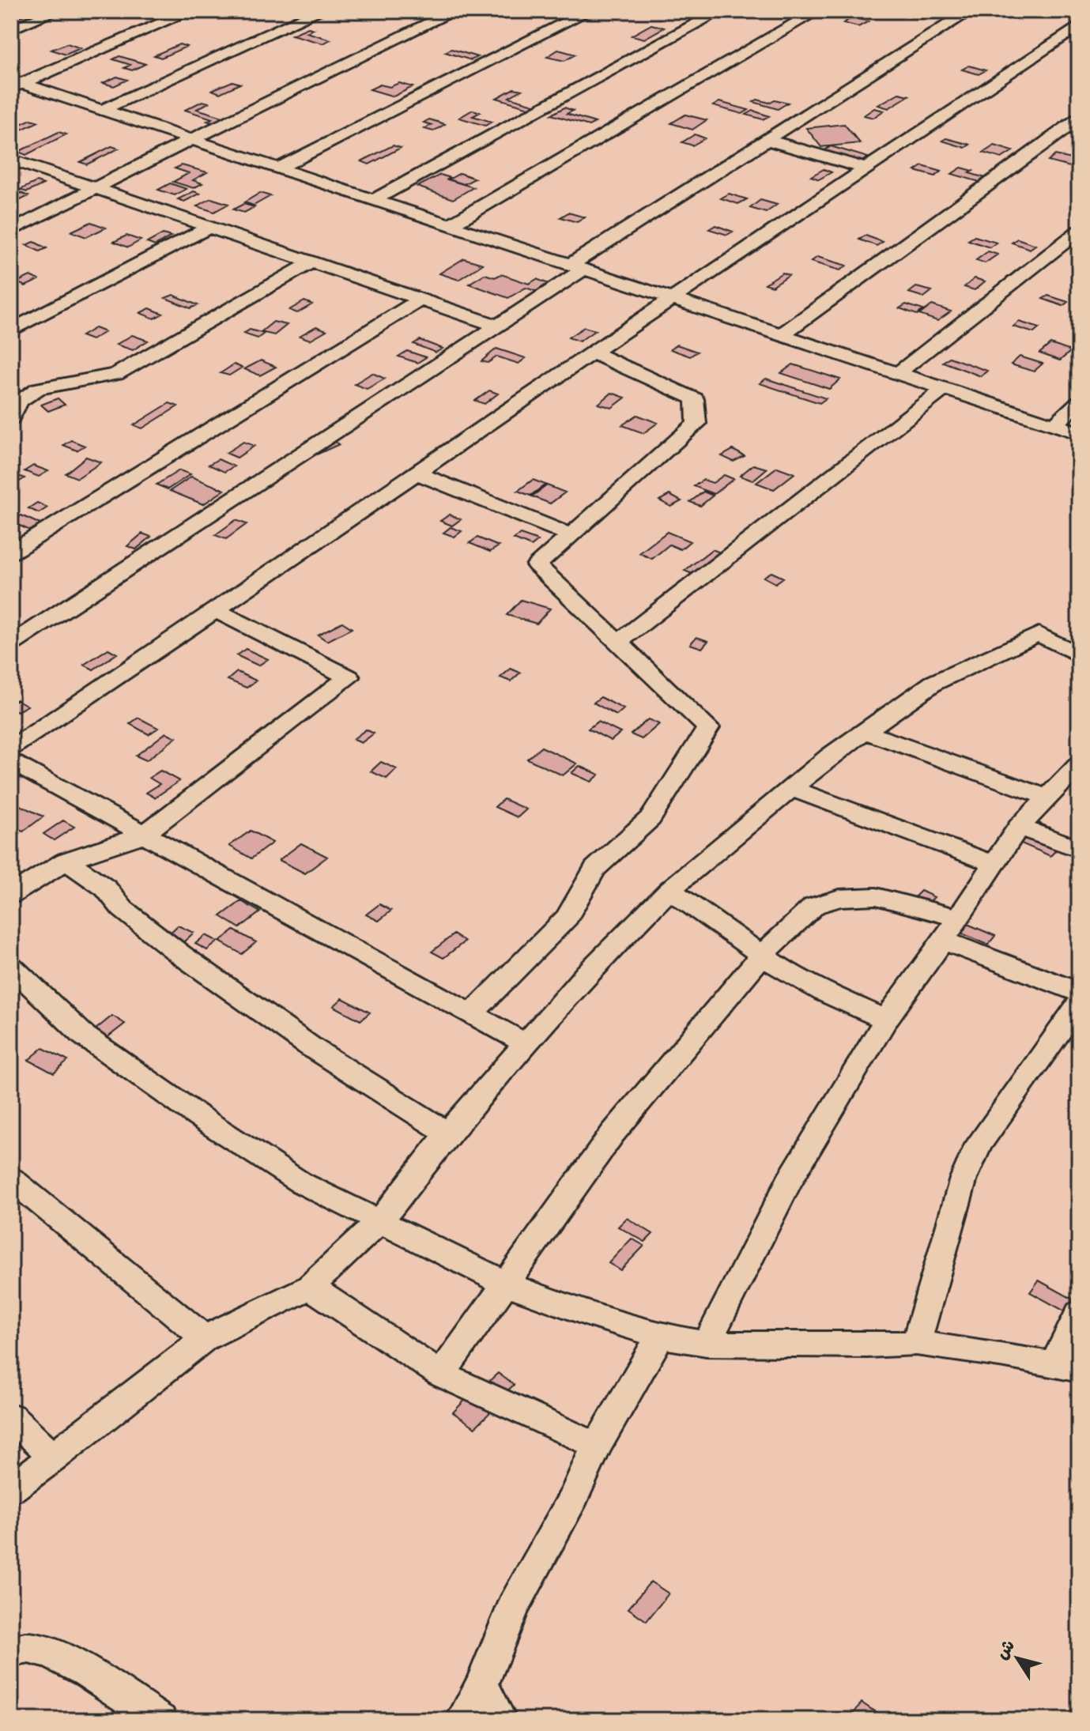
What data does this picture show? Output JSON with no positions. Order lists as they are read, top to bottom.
{
  "north": "top left"
}
